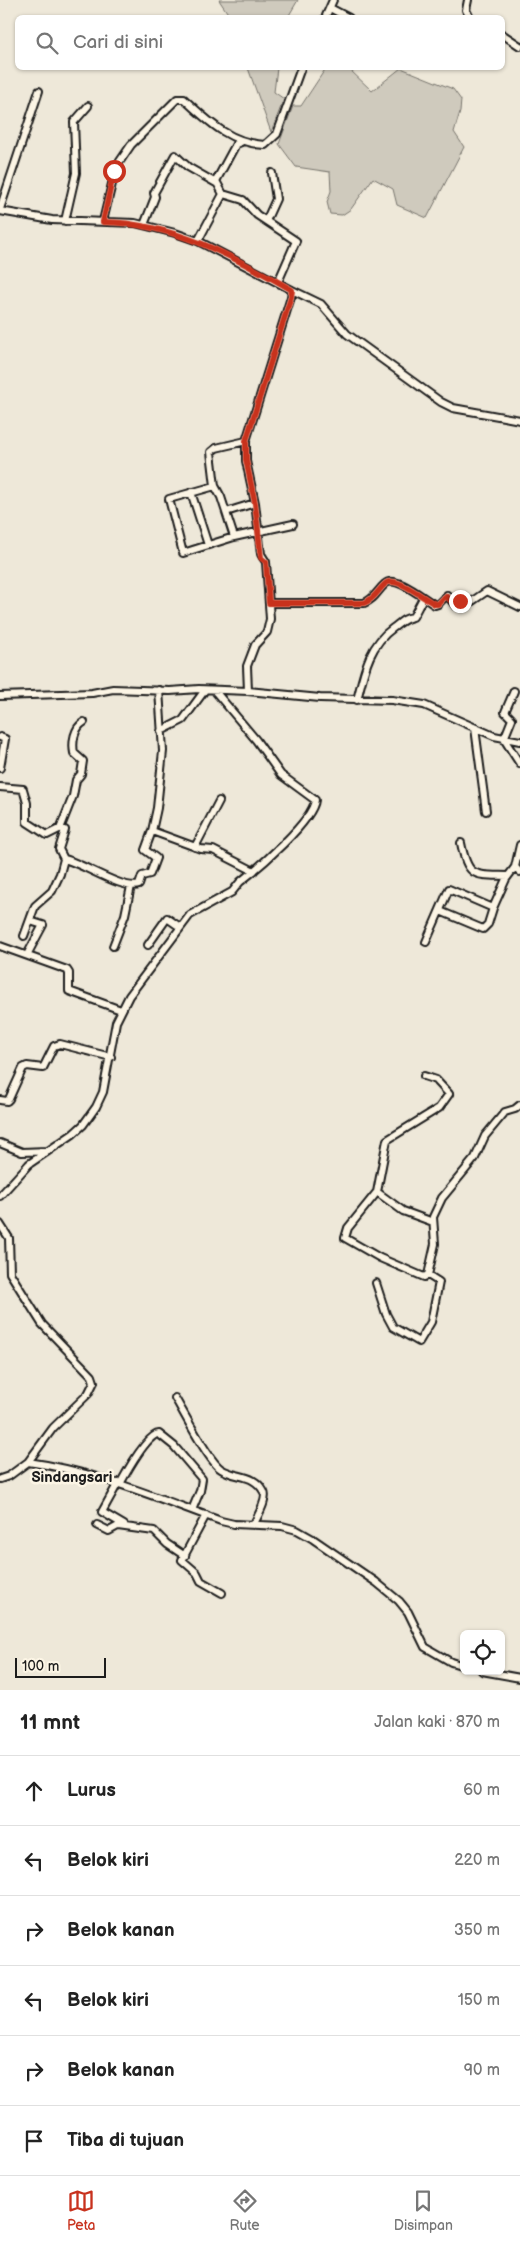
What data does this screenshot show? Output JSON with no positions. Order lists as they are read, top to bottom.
{
  "districts": ["Sindangsari"],
  "scale_bar": "100 m",
  "page": {
    "search": "Cari di sini",
    "scale": "100 m",
    "heading": ["11 mnt", "Jalan kaki · 870 m"],
    "list": [
      ["Lurus", "60 m"],
      ["Belok kiri", "220 m"],
      ["Belok kanan", "350 m"],
      ["Belok kiri", "150 m"],
      ["Belok kanan", "90 m"],
      "Tiba di tujuan"
    ],
    "nav": ["Peta", "Rute", "Disimpan"]
  }
}
